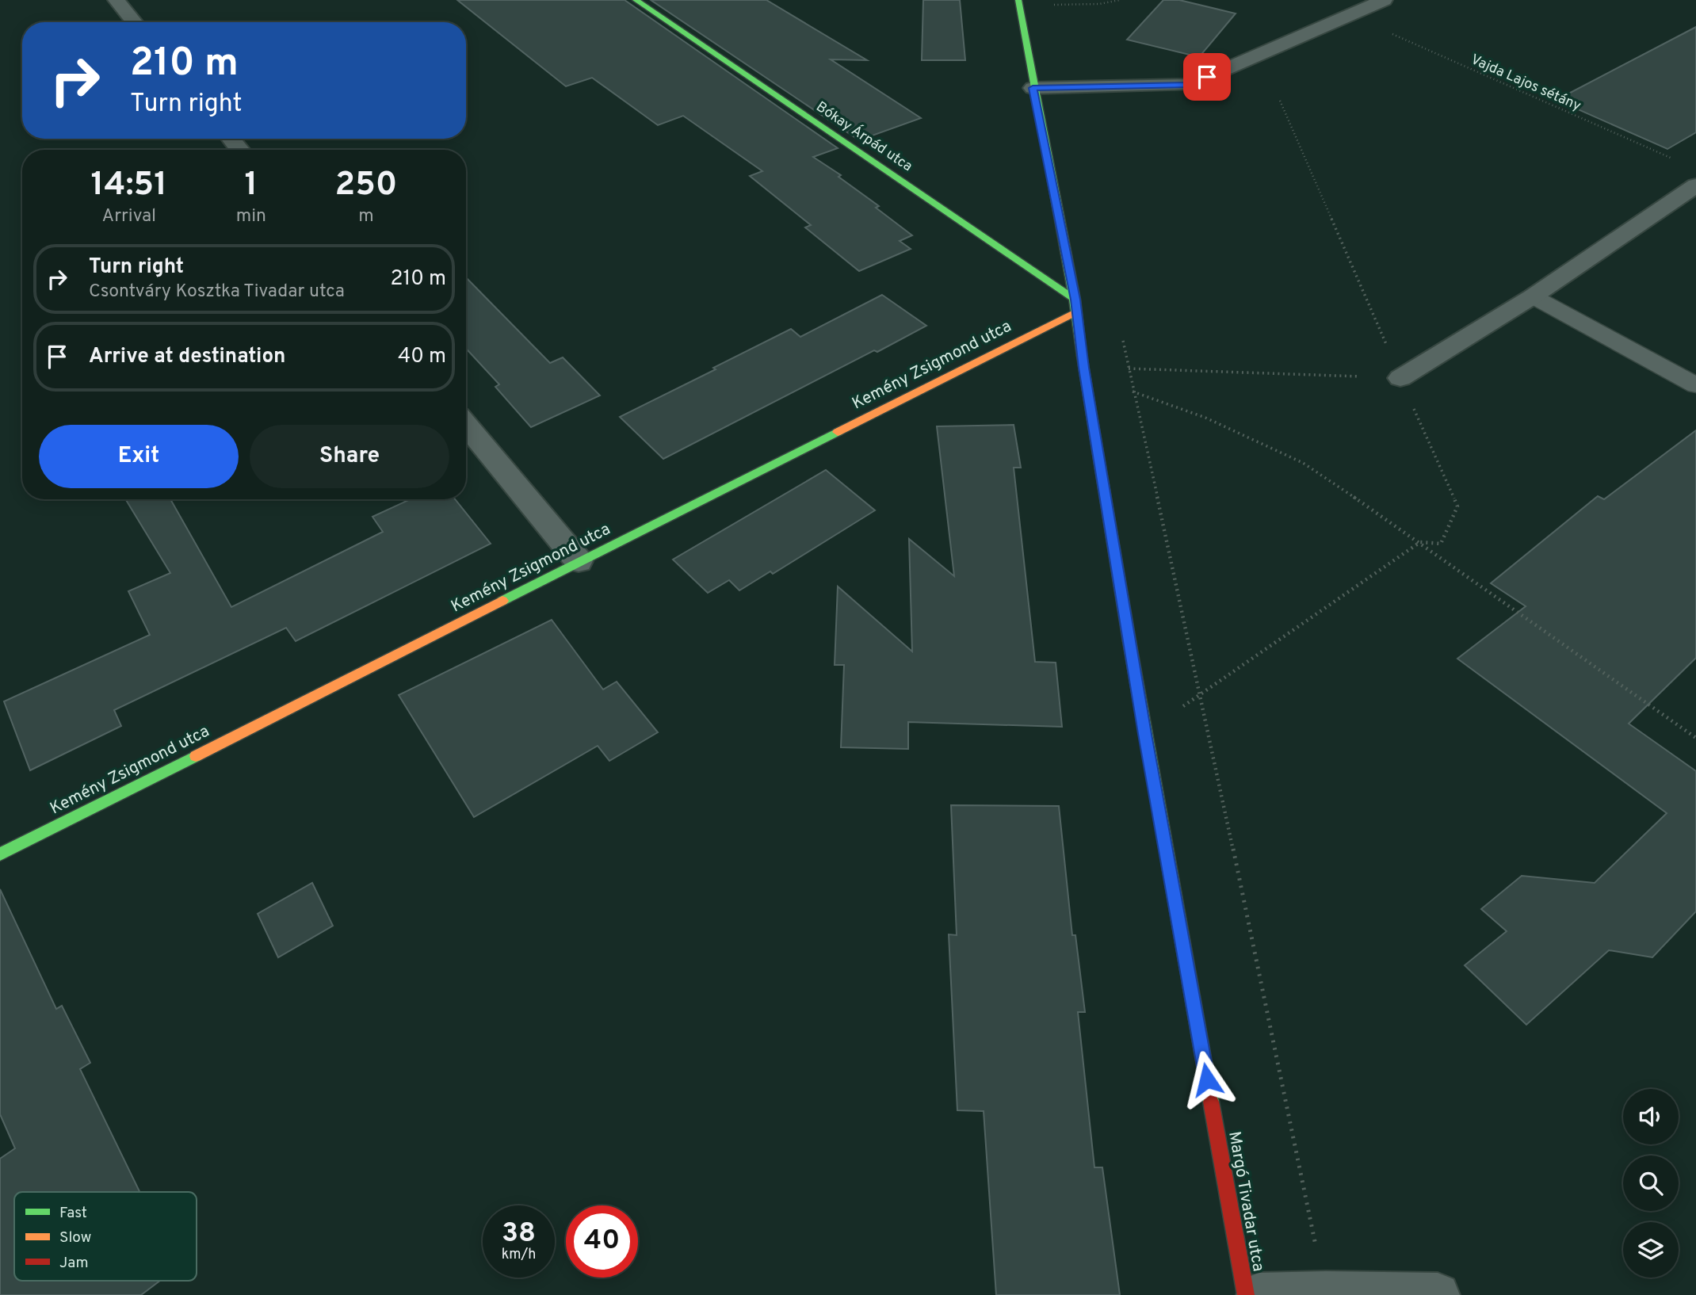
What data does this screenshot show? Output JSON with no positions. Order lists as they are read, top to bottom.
{
  "streets": {
    "street": ["Bókay Árpád utca", "Kemény Zsigmond utca", "Margó Tivadar utca"],
    "path": ["Vajda Lajos sétány"]
  },
  "crossings": [
    ["Bókay Árpád utca", "Kemény Zsigmond utca"],
    ["Bókay Árpád utca", "Margó Tivadar utca"],
    ["Kemény Zsigmond utca", "Margó Tivadar utca"]
  ],
  "legend": ["Fast", "Slow", "Jam"],
  "page": {
    "turn": ["210 m", "Turn right"],
    "eta": [
      "14:51",
      "Arrival",
      "1",
      "min",
      "250",
      "m"
    ],
    "list": [
      {
        "name": "Turn right",
        "note": "Csontváry Kosztka Tivadar utca",
        "value": "210 m"
      },
      {
        "name": "Arrive at destination",
        "value": "40 m"
      }
    ],
    "buttons": ["Exit", "Share"],
    "speed": "38 km/h",
    "limit": "40"
  }
}
